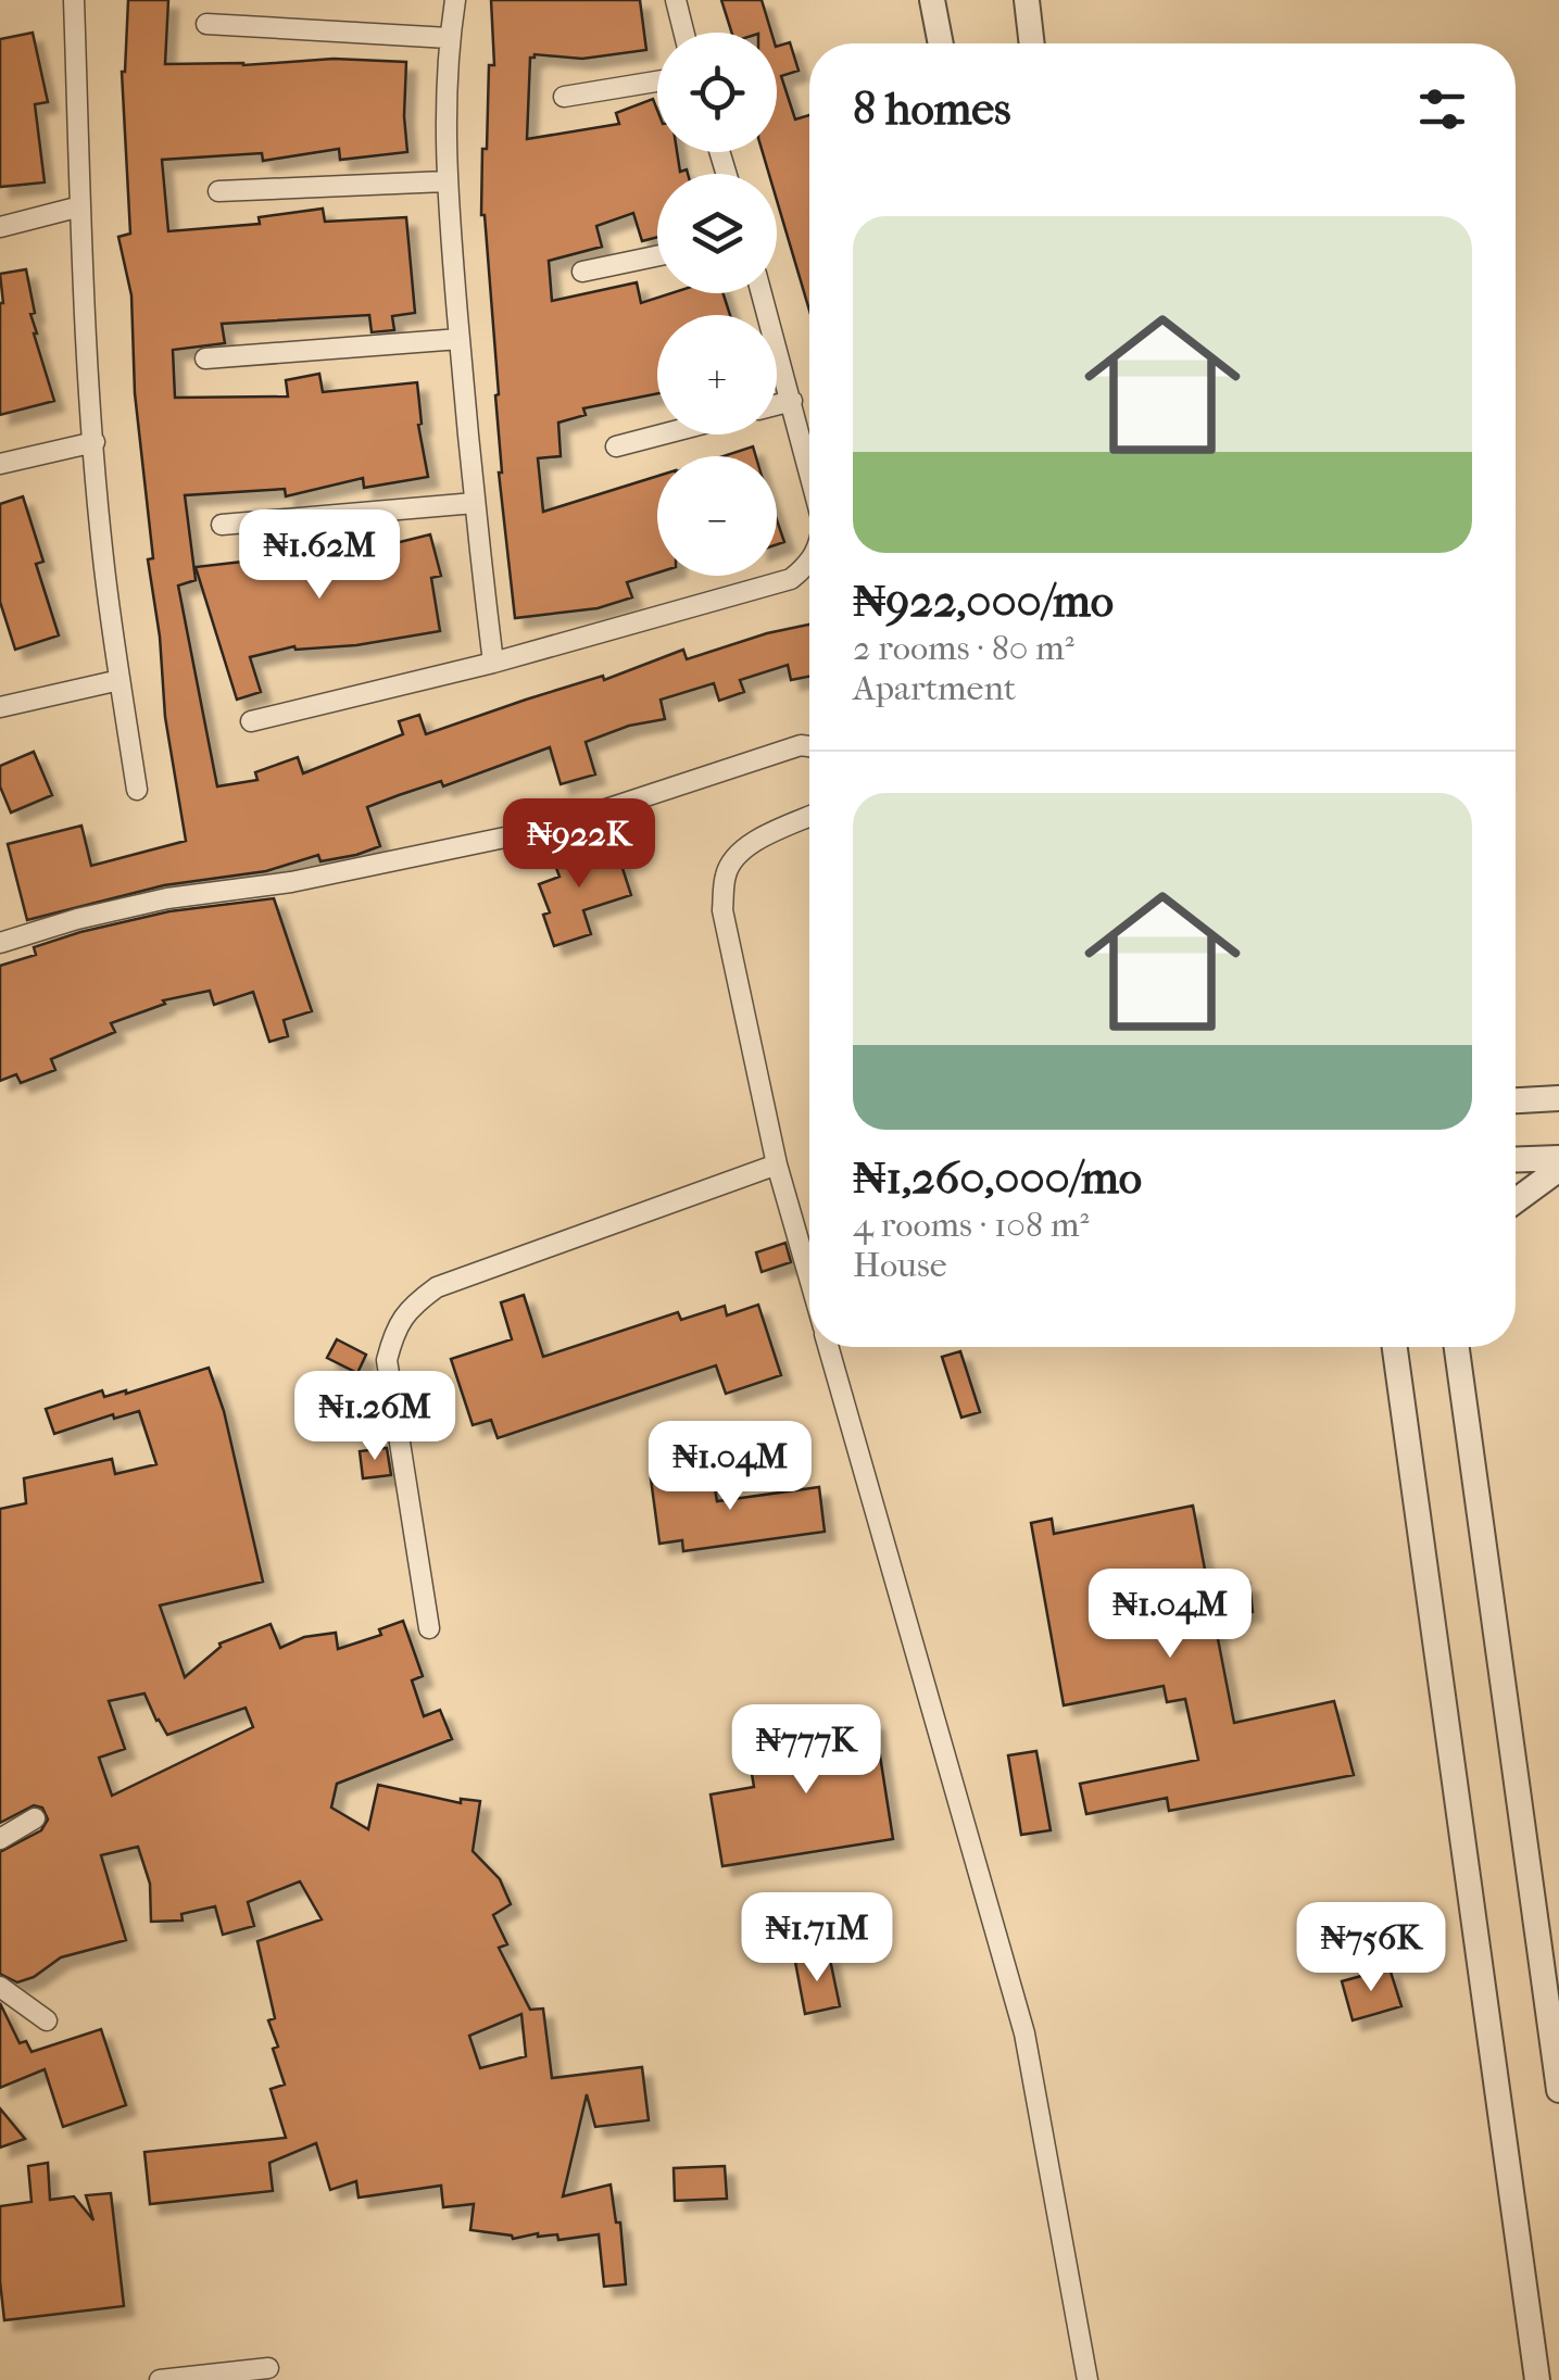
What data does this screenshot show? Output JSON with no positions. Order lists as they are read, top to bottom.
{
  "page": {
    "map_buttons": ["+", "−"],
    "heading": "8 homes",
    "list": [
      {
        "name": "₦922,000/mo",
        "note": "2 rooms · 80 m² · Apartment"
      },
      {
        "name": "₦1,260,000/mo",
        "note": "4 rooms · 108 m² · House"
      }
    ],
    "price": [
      "₦1.62M",
      "₦922K",
      "₦1.26M",
      "₦1.04M",
      "₦1.04M",
      "₦777K",
      "₦1.71M",
      "₦756K"
    ]
  }
}
